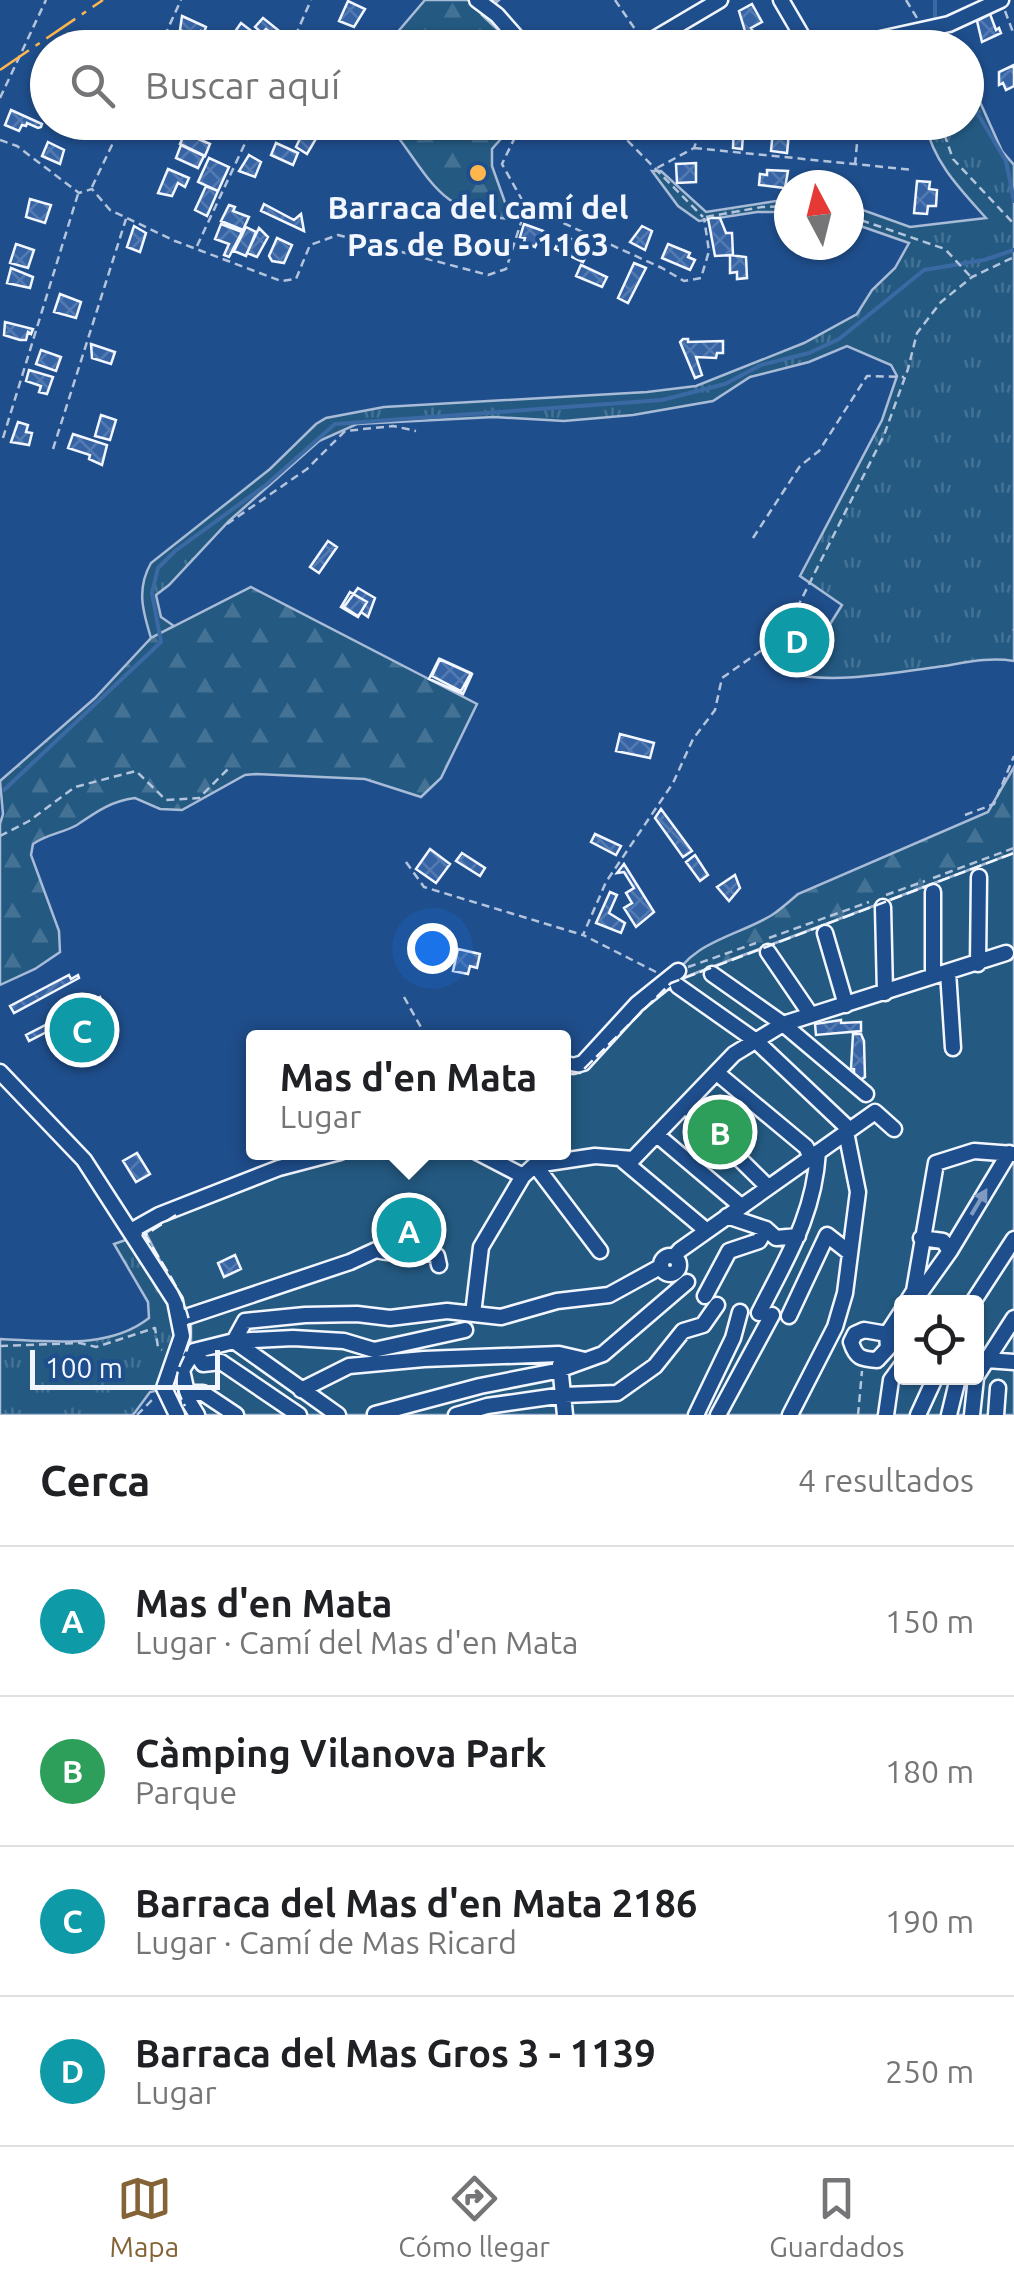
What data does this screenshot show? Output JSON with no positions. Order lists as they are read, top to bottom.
{
  "places": ["Barraca del camí del Pas de Bou - 1163"],
  "scale_bar": "100 m",
  "north": "top",
  "page": {
    "search": "Buscar aquí",
    "pins": [
      "D",
      "C",
      "B",
      "A"
    ],
    "popup": ["Mas d'en Mata", "Lugar"],
    "scale": "100 m",
    "heading": ["Cerca", "4 resultados"],
    "list": [
      {
        "mark": "A",
        "name": "Mas d'en Mata",
        "note": "Lugar · Camí del Mas d'en Mata",
        "value": "150 m"
      },
      {
        "mark": "B",
        "name": "Càmping Vilanova Park",
        "note": "Parque",
        "value": "180 m"
      },
      {
        "mark": "C",
        "name": "Barraca del Mas d'en Mata 2186",
        "note": "Lugar · Camí de Mas Ricard",
        "value": "190 m"
      },
      {
        "mark": "D",
        "name": "Barraca del Mas Gros 3 - 1139",
        "note": "Lugar",
        "value": "250 m"
      }
    ],
    "nav": ["Mapa", "Cómo llegar", "Guardados"]
  }
}
